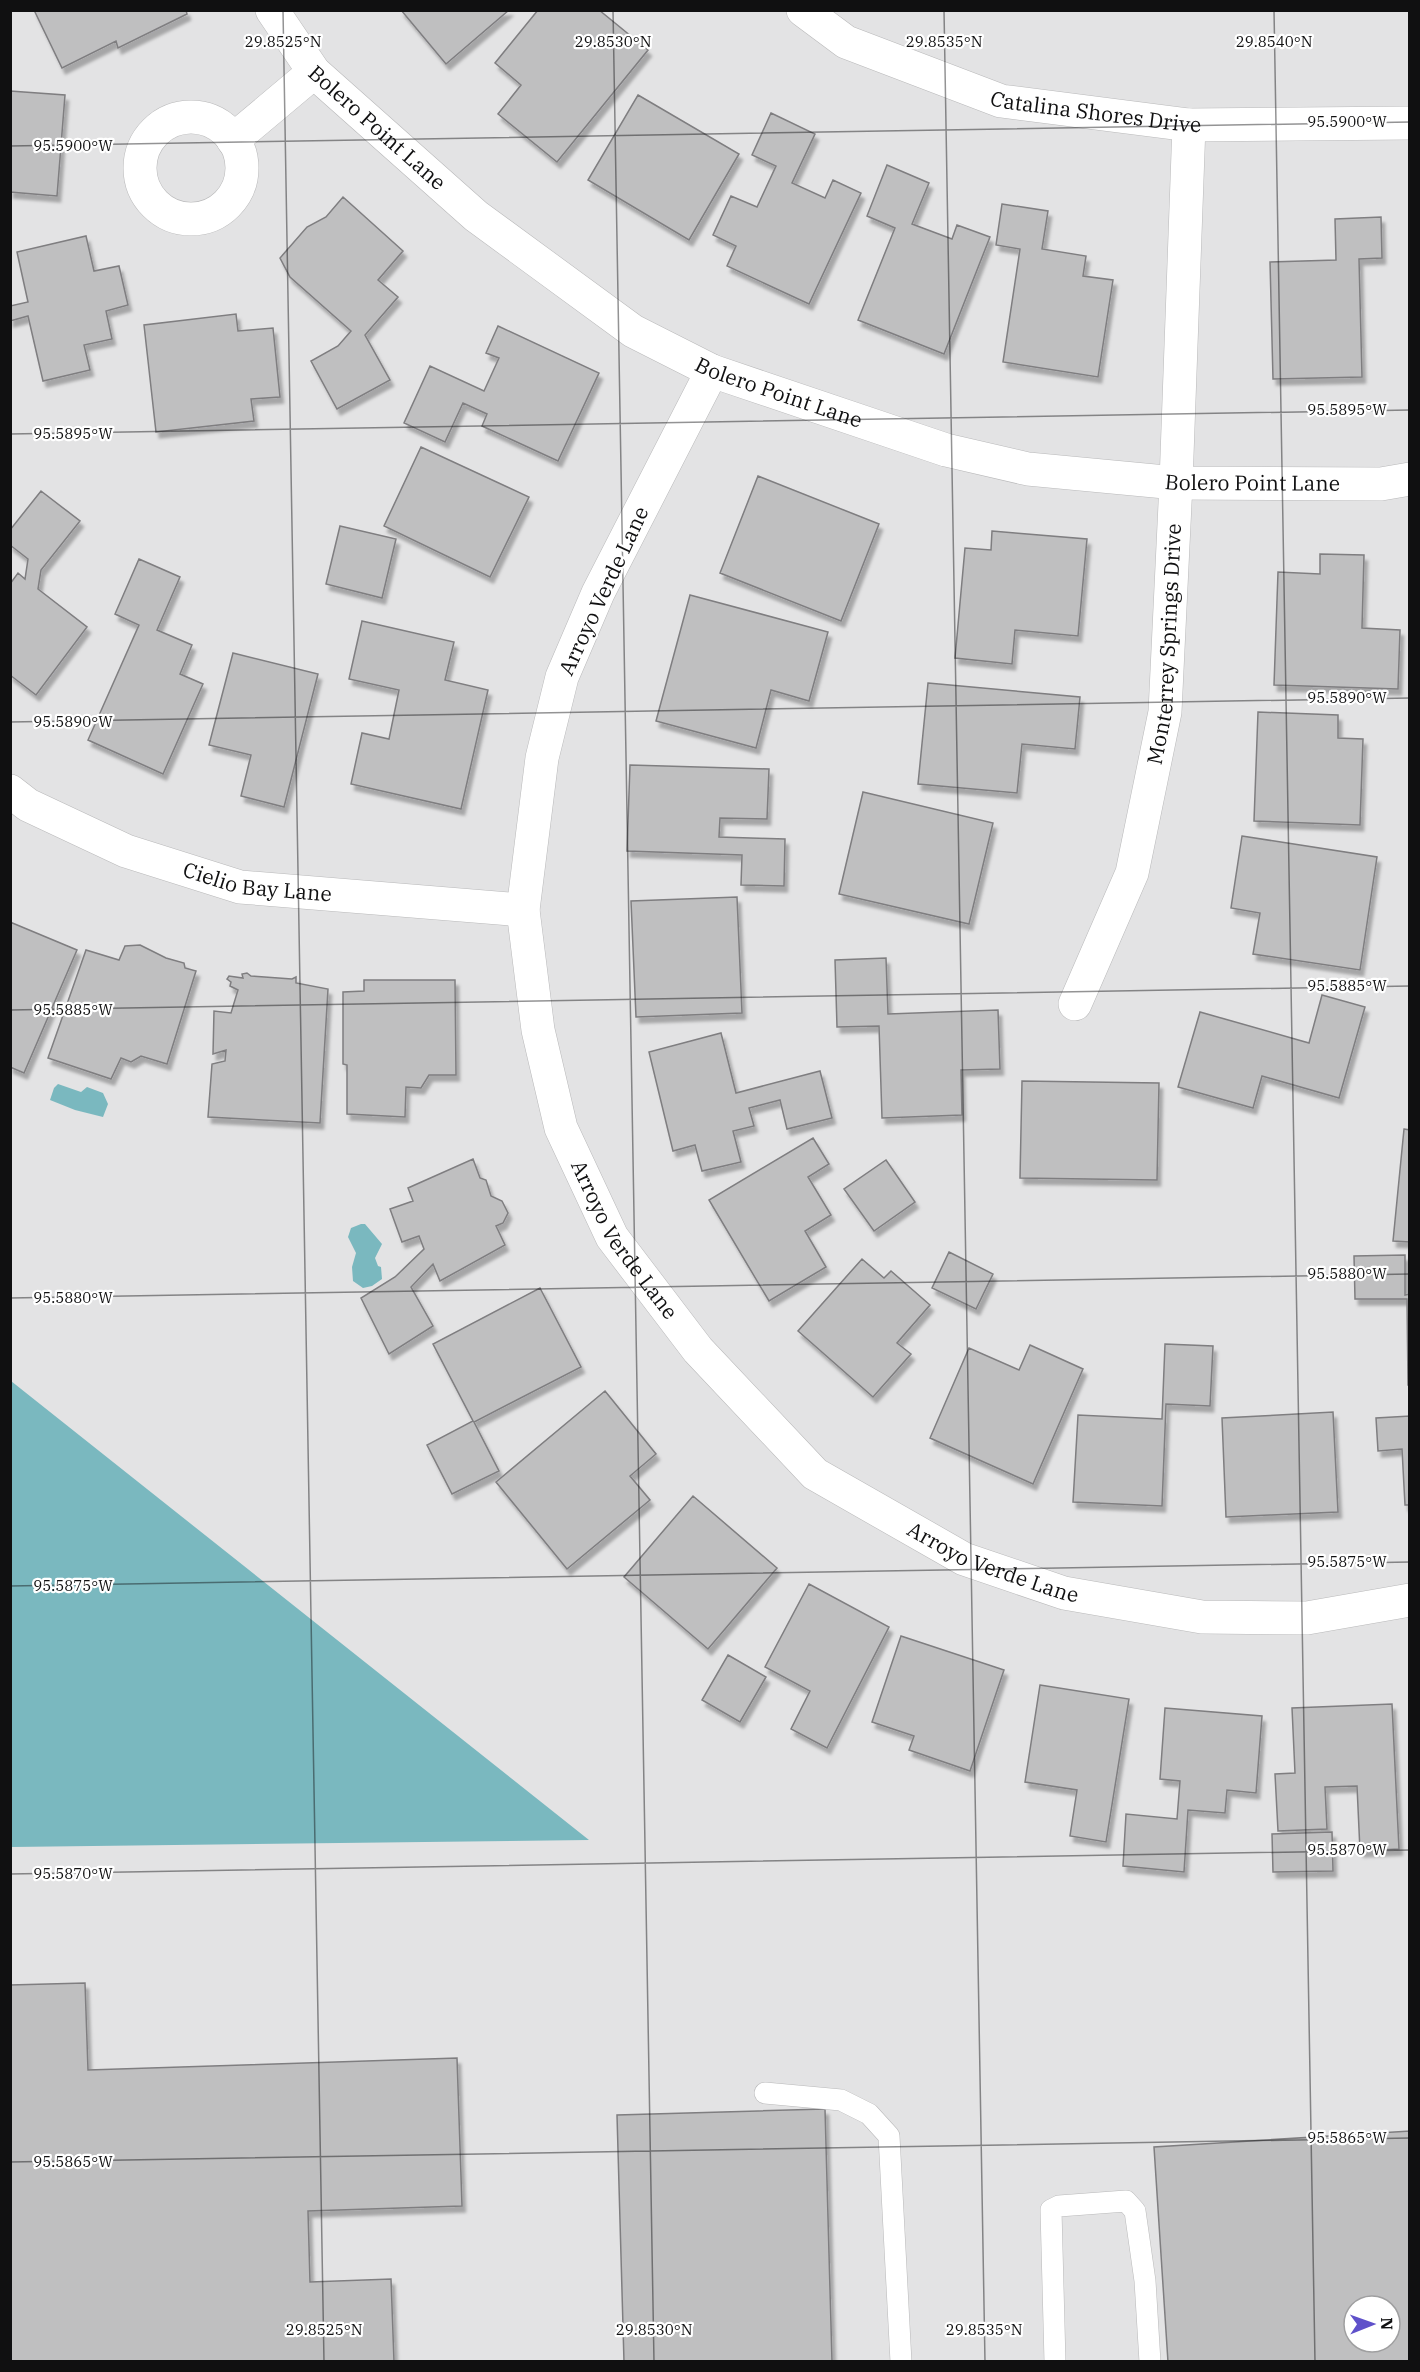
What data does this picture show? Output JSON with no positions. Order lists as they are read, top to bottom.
{
  "streets": {
    "street": [
      "Catalina Shores Drive",
      "Bolero Point Lane",
      "Arroyo Verde Lane",
      "Monterrey Springs Drive",
      "Cielio Bay Lane"
    ]
  },
  "crossings": [
    ["Catalina Shores Drive", "Monterrey Springs Drive"],
    ["Bolero Point Lane", "Arroyo Verde Lane"],
    ["Bolero Point Lane", "Monterrey Springs Drive"],
    ["Arroyo Verde Lane", "Cielio Bay Lane"]
  ],
  "north": "right",
  "coordinates": [
    "29.8525°N",
    "29.8530°N",
    "29.8535°N",
    "29.8540°N",
    "95.5900°W",
    "95.5895°W",
    "95.5890°W",
    "95.5885°W",
    "95.5880°W",
    "95.5875°W",
    "95.5870°W",
    "95.5865°W"
  ]
}
